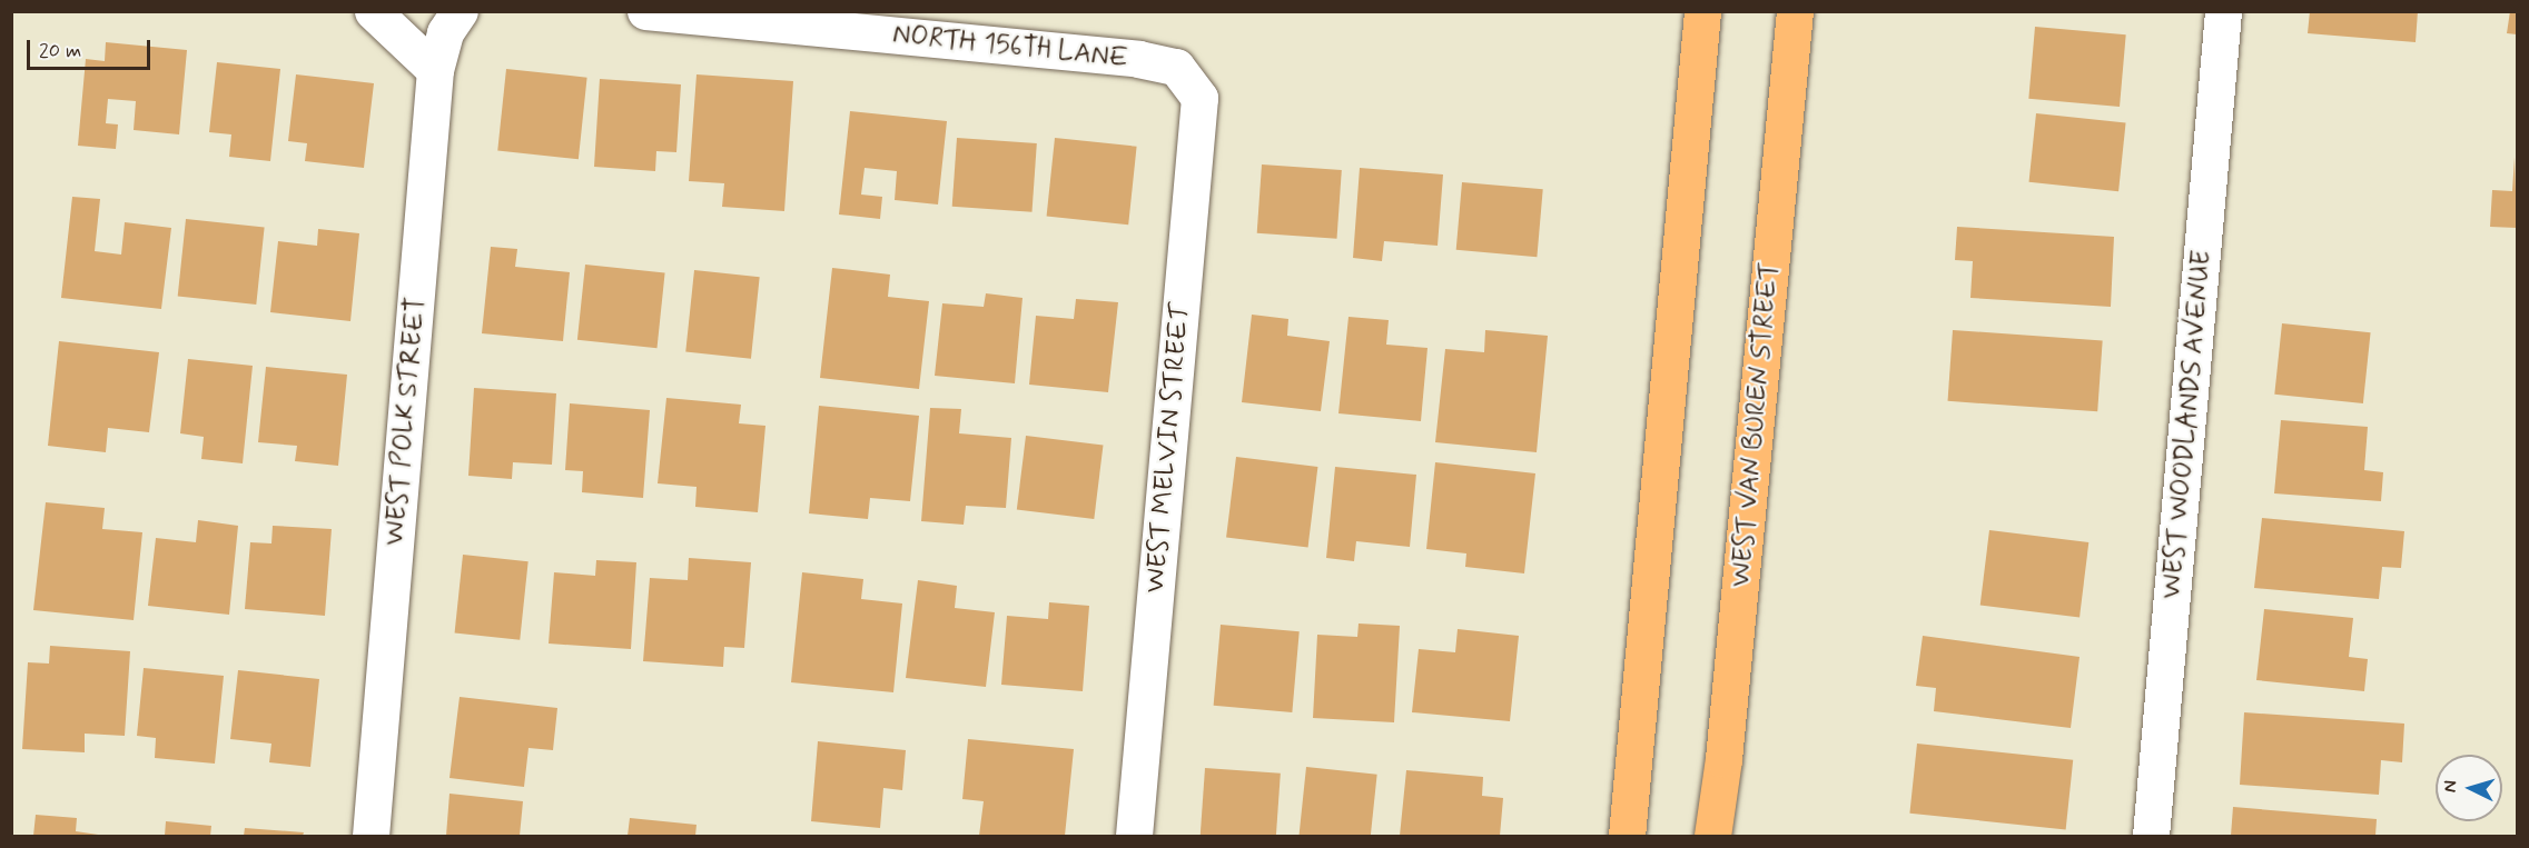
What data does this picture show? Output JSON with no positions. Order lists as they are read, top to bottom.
{
  "streets": {
    "main road": ["WEST VAN BUREN STREET"],
    "street": [
      "NORTH 156TH LANE",
      "WEST POLK STREET",
      "WEST WOODLANDS AVENUE",
      "WEST MELVIN STREET"
    ]
  },
  "crossings": [
    ["NORTH 156TH LANE", "WEST MELVIN STREET"]
  ],
  "scale_bar": "20 m",
  "north": "left"
}
